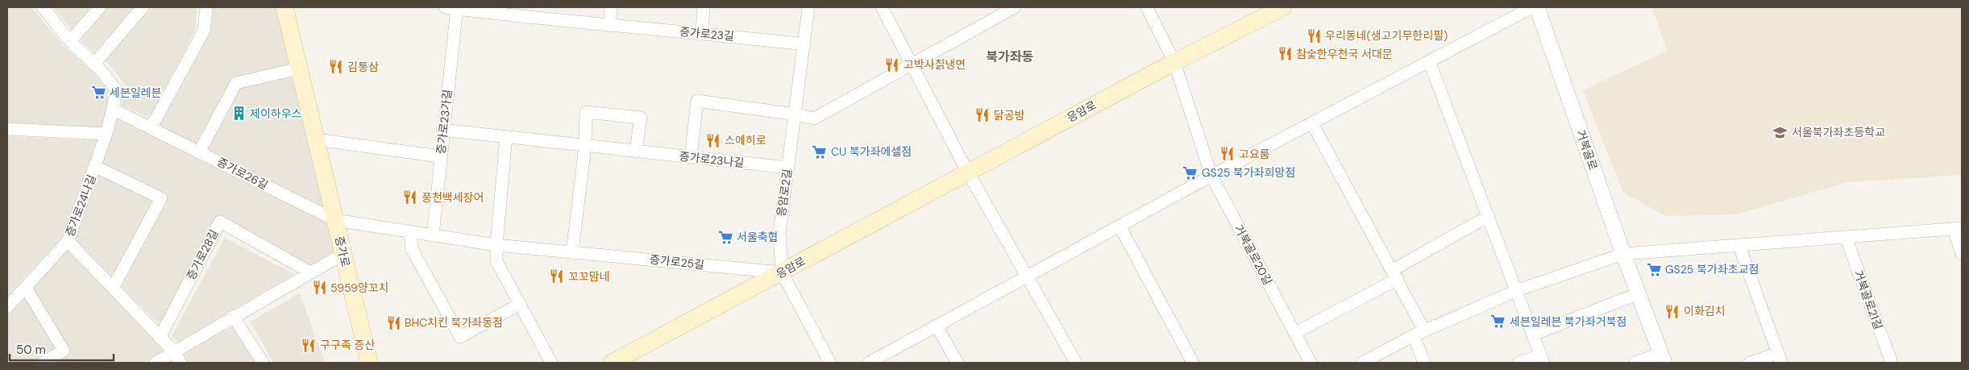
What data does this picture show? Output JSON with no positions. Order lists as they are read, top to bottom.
{
  "streets": {
    "main road": ["응암로", "증가로"],
    "street": [
      "증가로23길",
      "증가로23가길",
      "거북골로",
      "증가로23나길",
      "증가로26길",
      "응암로2길",
      "증가로24나길",
      "증가로28길",
      "거북골로20길",
      "증가로25길",
      "거북골로21길"
    ]
  },
  "crossings": [
    ["증가로23길", "증가로23가길"],
    ["증가로23길", "응암로2길"],
    ["응암로", "응암로2길"],
    ["응암로", "증가로25길"],
    ["증가로23가길", "증가로23나길"],
    ["증가로23가길", "증가로25길"],
    ["증가로23나길", "응암로2길"],
    ["증가로26길", "증가로24나길"],
    ["증가로26길", "증가로"],
    ["증가로26길", "증가로25길"],
    ["응암로2길", "증가로25길"],
    ["증가로", "증가로25길"]
  ],
  "districts": ["북가좌동"],
  "places": {
    "restaurant": [
      "우리동네(생고기무한리필)",
      "참숯한우천국 서대문",
      "고박사칡냉면",
      "김통삼",
      "닭공방",
      "스에히로",
      "고요룸",
      "풍천백세장어",
      "꼬꼬맘네",
      "5959양꼬치",
      "이화김치",
      "BHC치킨 북가좌동점",
      "구구족 증산"
    ],
    "supermarket": [
      "세븐일레븐",
      "CU 북가좌에셀점",
      "GS25 북가좌희망점",
      "서울축협",
      "GS25 북가좌초교점",
      "세븐일레븐 북가좌거북점"
    ],
    "building": ["제이하우스"],
    "school or university": ["서울북가좌초등학교"]
  },
  "scale_bar": "50 m"
}
